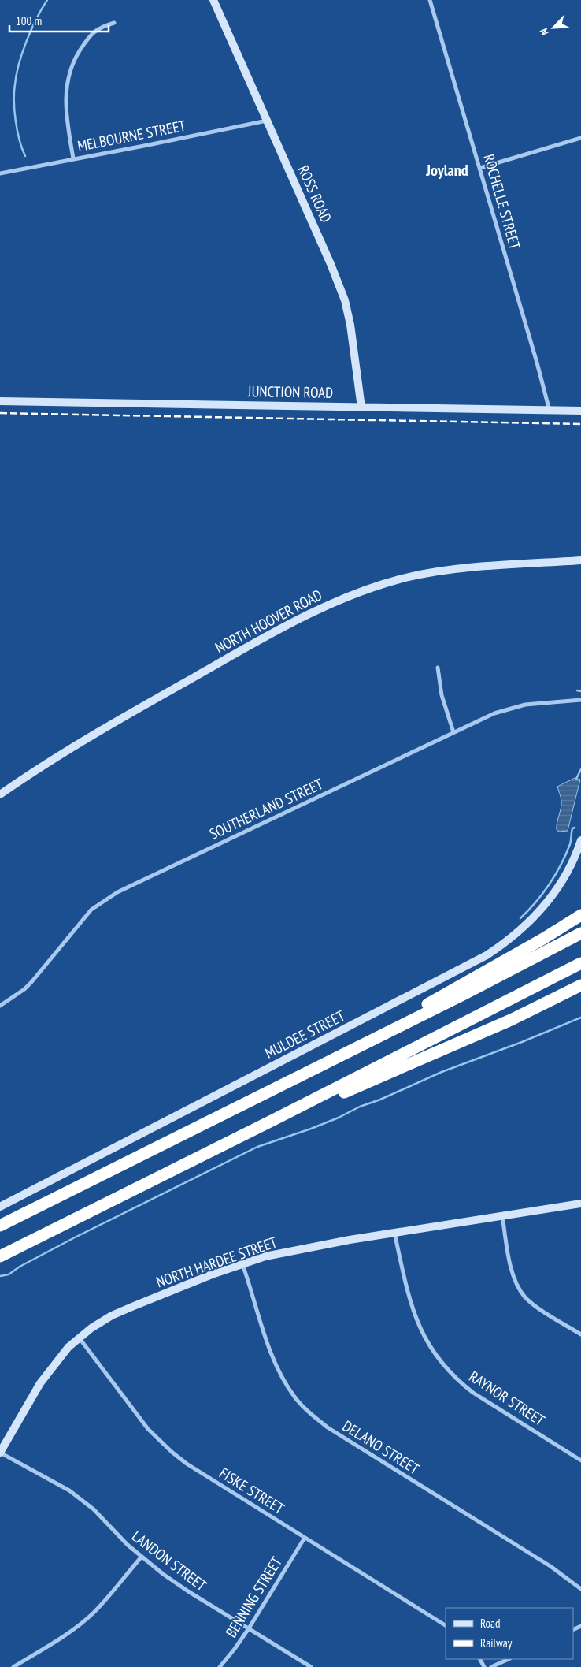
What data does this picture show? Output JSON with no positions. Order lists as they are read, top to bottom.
{
  "streets": {
    "street": [
      "MELBOURNE STREET",
      "ROSS ROAD",
      "ROCHELLE STREET",
      "JUNCTION ROAD",
      "NORTH HOOVER ROAD",
      "SOUTHERLAND STREET",
      "MULDEE STREET",
      "NORTH HARDEE STREET",
      "RAYNOR STREET",
      "DELANO STREET",
      "FISKE STREET",
      "LANDON STREET",
      "BENNING STREET"
    ]
  },
  "crossings": [
    ["MELBOURNE STREET", "ROSS ROAD"],
    ["ROSS ROAD", "JUNCTION ROAD"],
    ["ROCHELLE STREET", "JUNCTION ROAD"],
    ["NORTH HARDEE STREET", "RAYNOR STREET"],
    ["NORTH HARDEE STREET", "DELANO STREET"],
    ["NORTH HARDEE STREET", "FISKE STREET"],
    ["NORTH HARDEE STREET", "LANDON STREET"],
    ["FISKE STREET", "BENNING STREET"],
    ["LANDON STREET", "BENNING STREET"]
  ],
  "districts": ["Joyland"],
  "legend": ["Road", "Railway"],
  "scale_bar": "100 m",
  "north": "bottom left"
}
